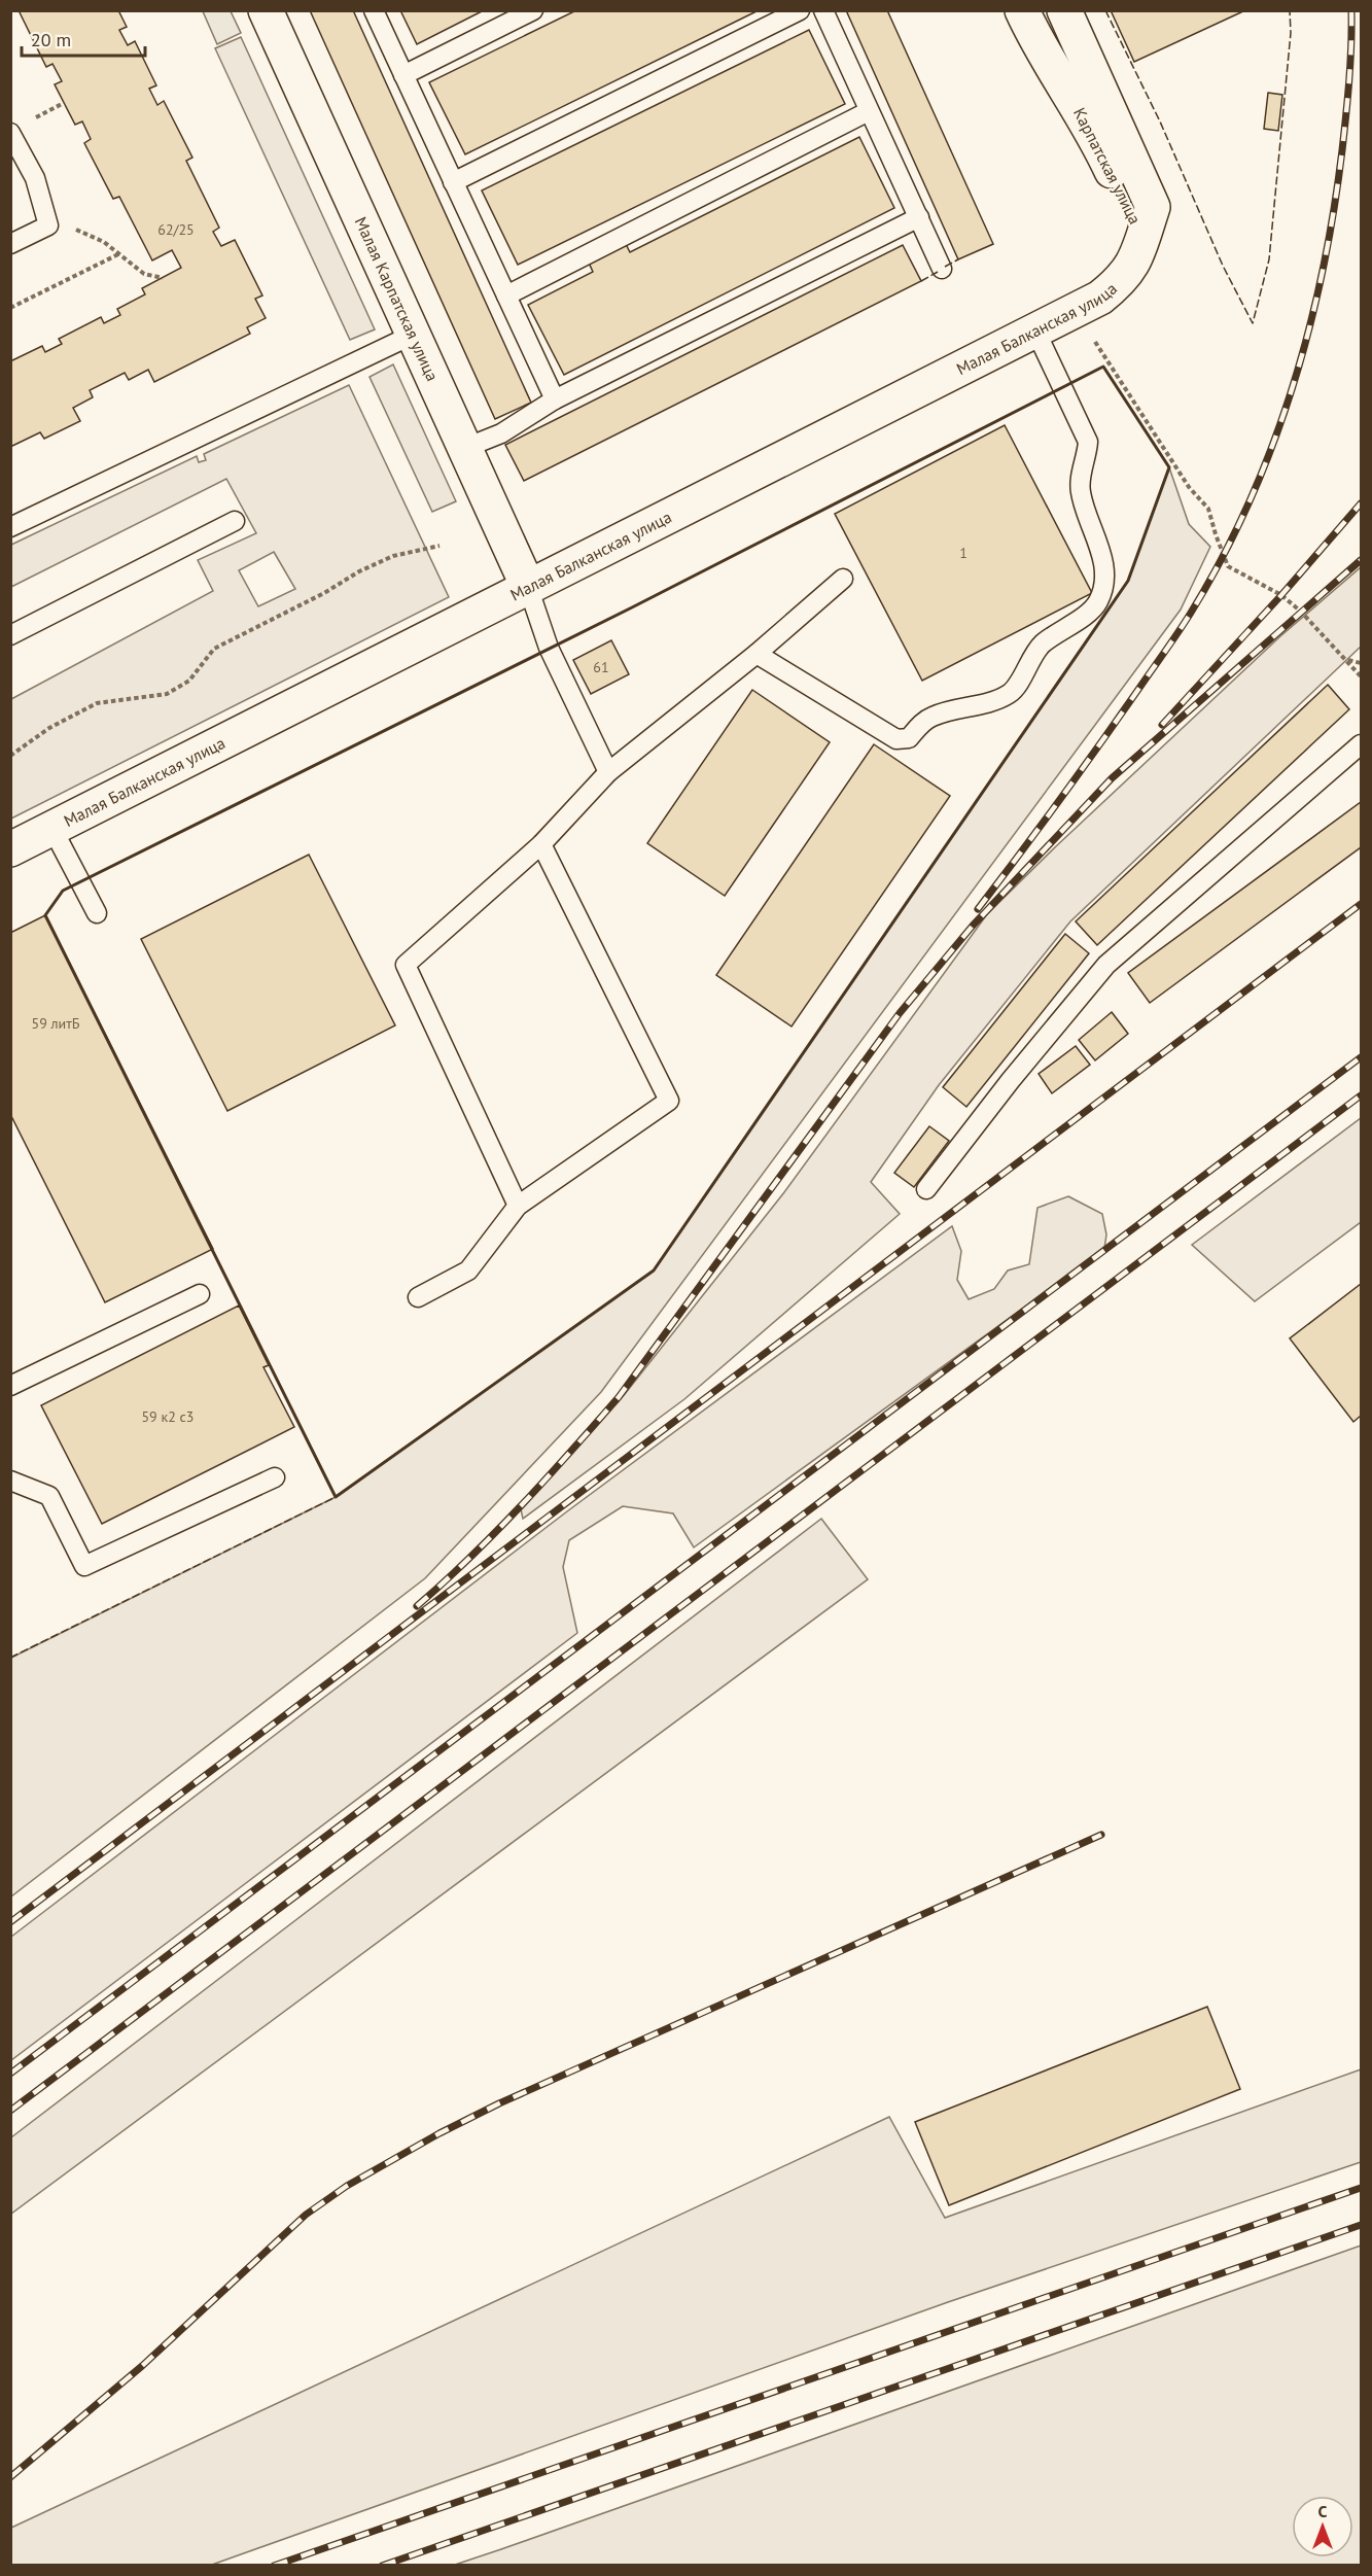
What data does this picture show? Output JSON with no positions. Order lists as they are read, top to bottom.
{
  "streets": {
    "street": ["Карпатская улица", "Малая Карпатская улица", "Малая Балканская улица"]
  },
  "crossings": [
    ["Карпатская улица", "Малая Балканская улица"],
    ["Малая Карпатская улица", "Малая Балканская улица"]
  ],
  "house_numbers": [
    "62/25",
    "1",
    "61",
    "59 литБ",
    "59 к2 с3"
  ],
  "scale_bar": "20 m",
  "north": "top"
}
